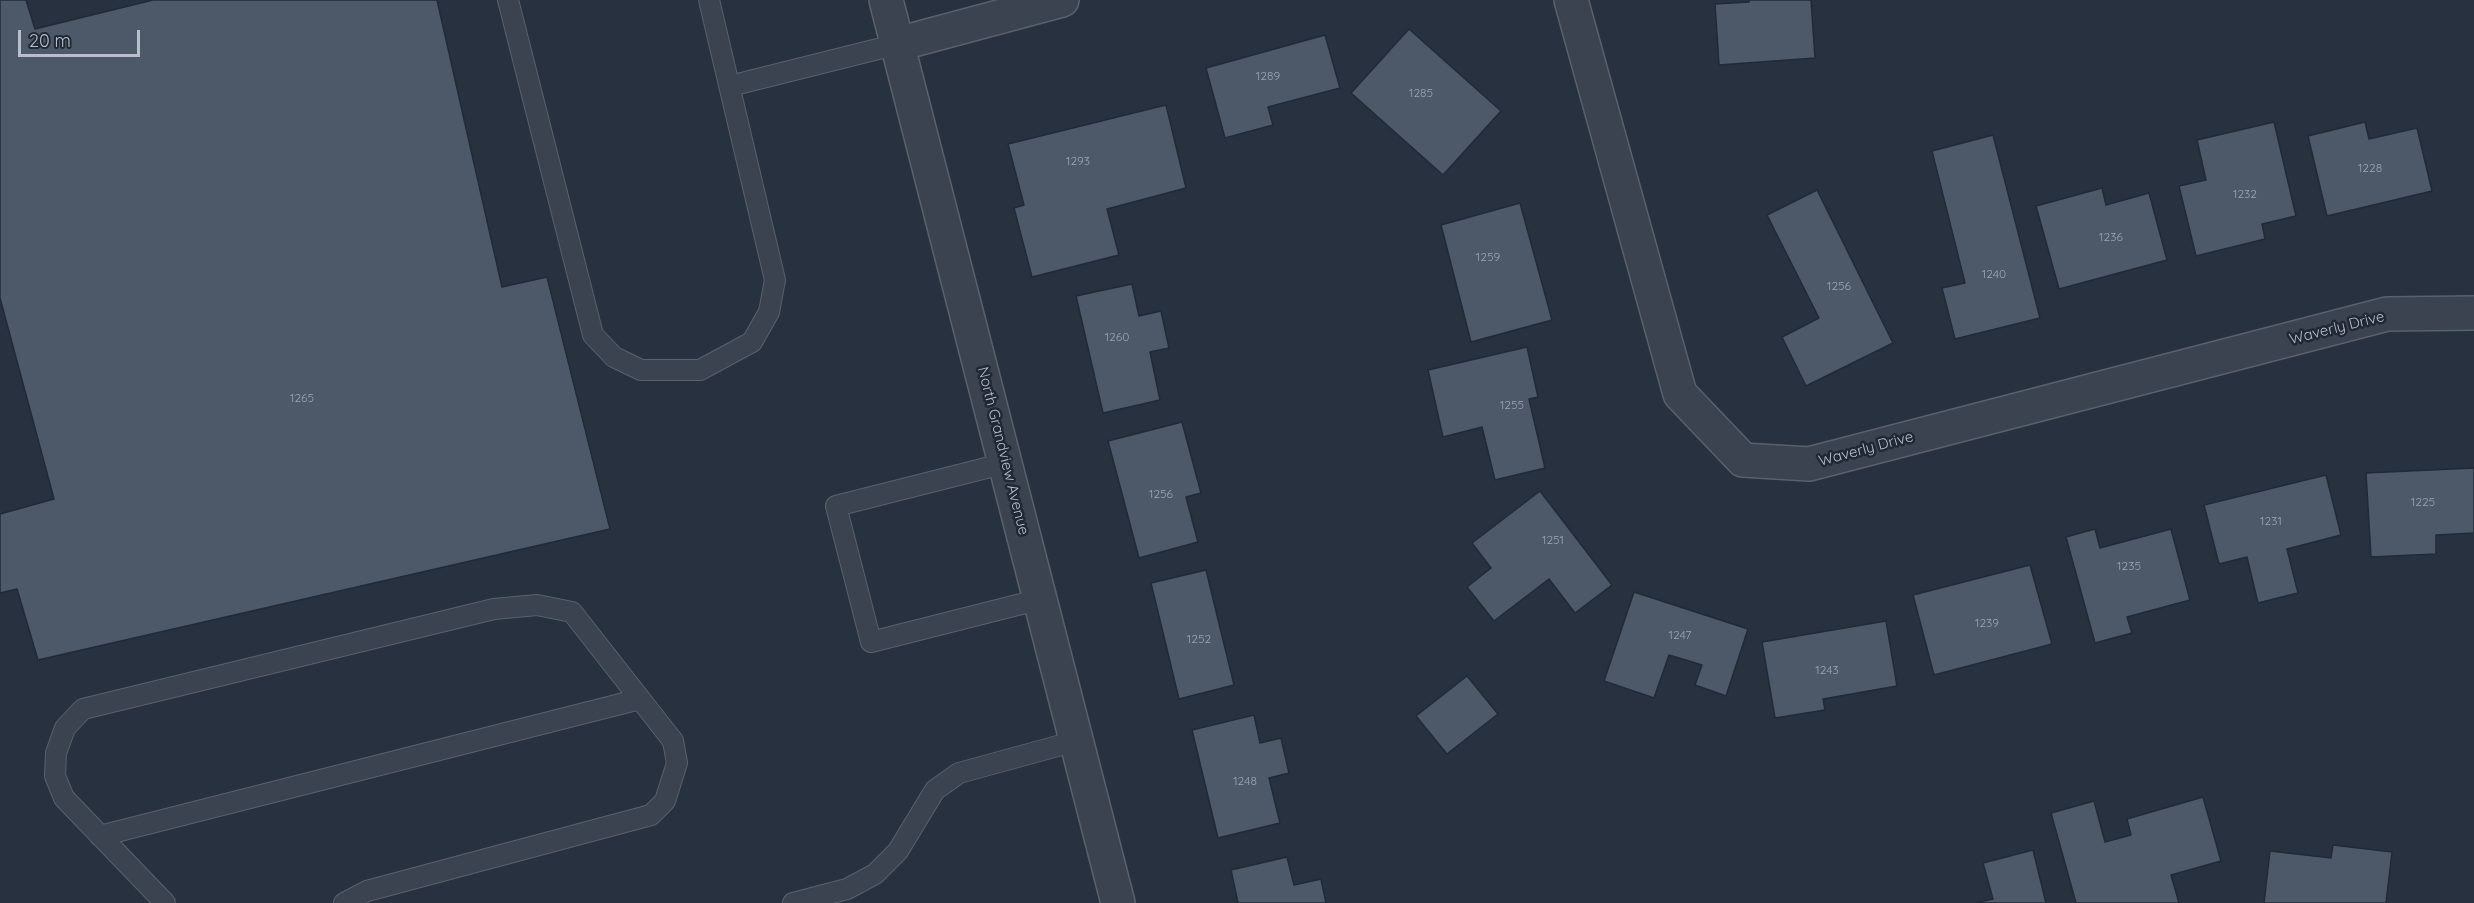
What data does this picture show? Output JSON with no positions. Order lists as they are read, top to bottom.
{
  "streets": {
    "street": ["Waverly Drive", "North Grandview Avenue"]
  },
  "house_numbers": [
    "1289",
    "1285",
    "1293",
    "1228",
    "1232",
    "1236",
    "1259",
    "1240",
    "1256",
    "1260",
    "1265",
    "1255",
    "1256",
    "1225",
    "1231",
    "1251",
    "1235",
    "1239",
    "1247",
    "1252",
    "1243",
    "1248"
  ],
  "scale_bar": "20 m"
}
